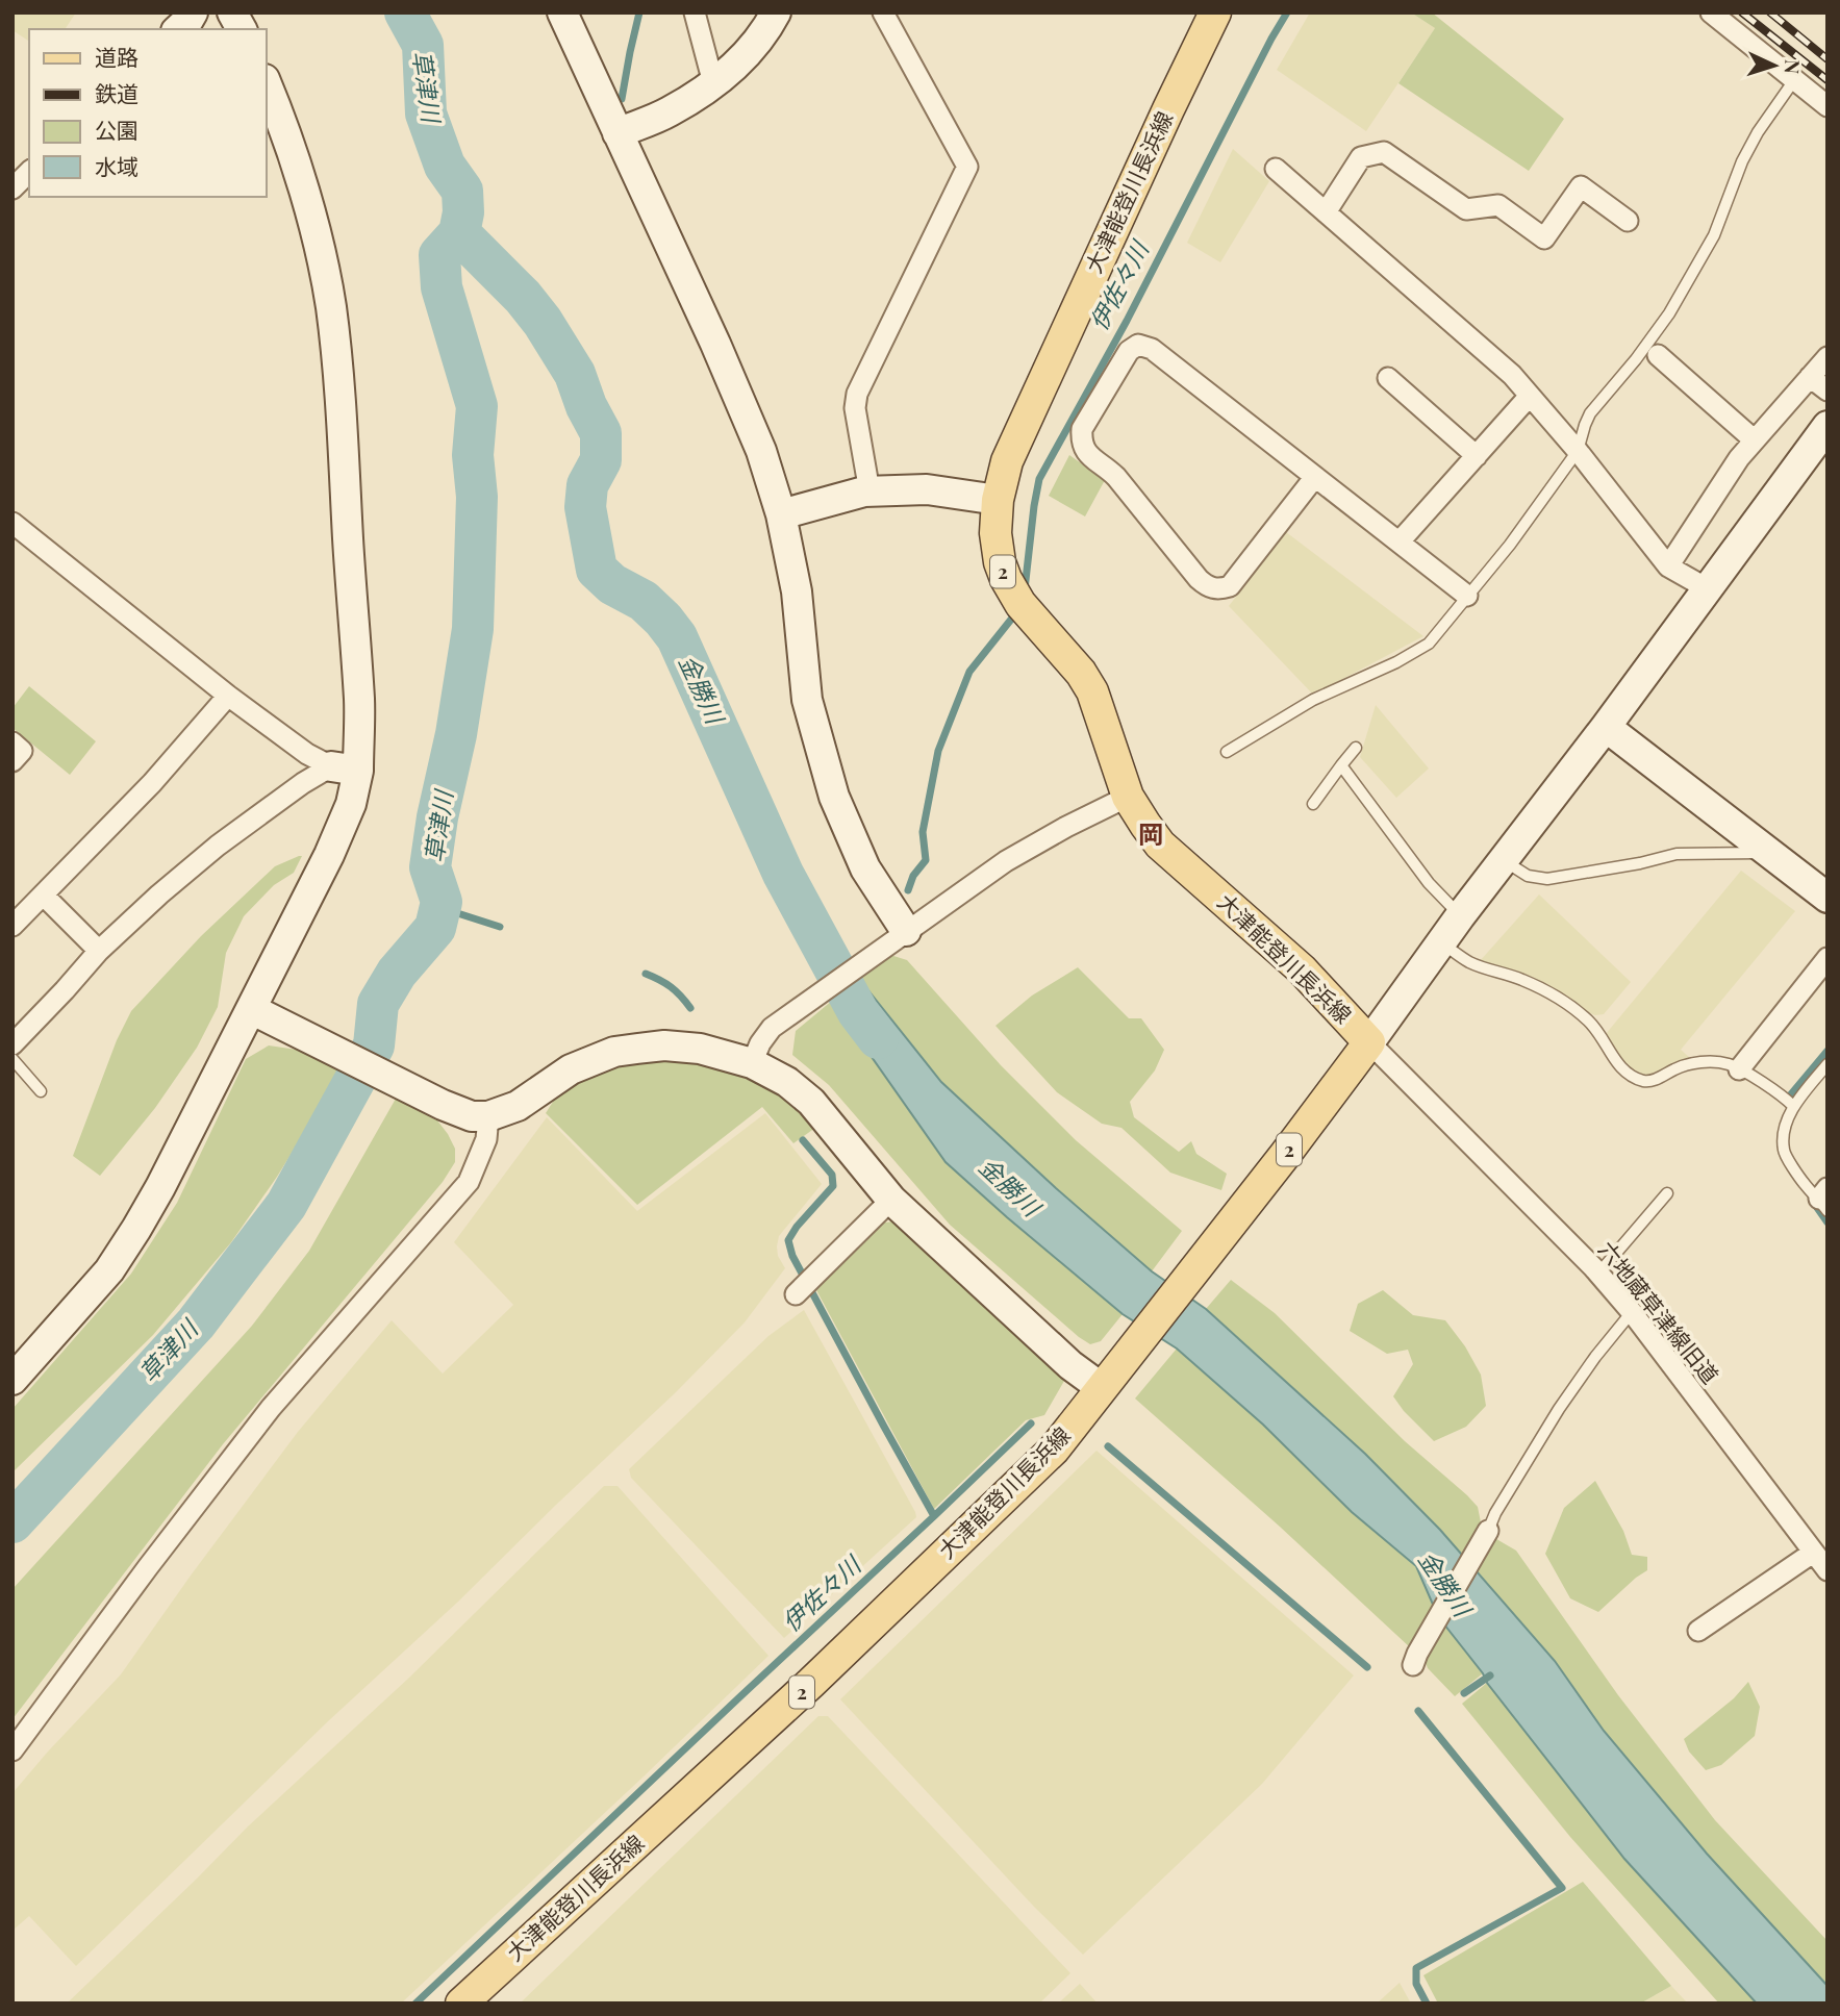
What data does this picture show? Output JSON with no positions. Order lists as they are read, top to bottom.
{
  "streets": {
    "main road": ["大津能登川長浜線", "2"],
    "street": ["六地蔵草津線旧道"]
  },
  "crossings": [
    ["大津能登川長浜線", "六地蔵草津線旧道"]
  ],
  "districts": ["岡"],
  "water": ["草津川", "伊佐々川", "金勝川"],
  "legend": [
    "道路",
    "鉄道",
    "公園",
    "水域"
  ],
  "north": "right"
}
